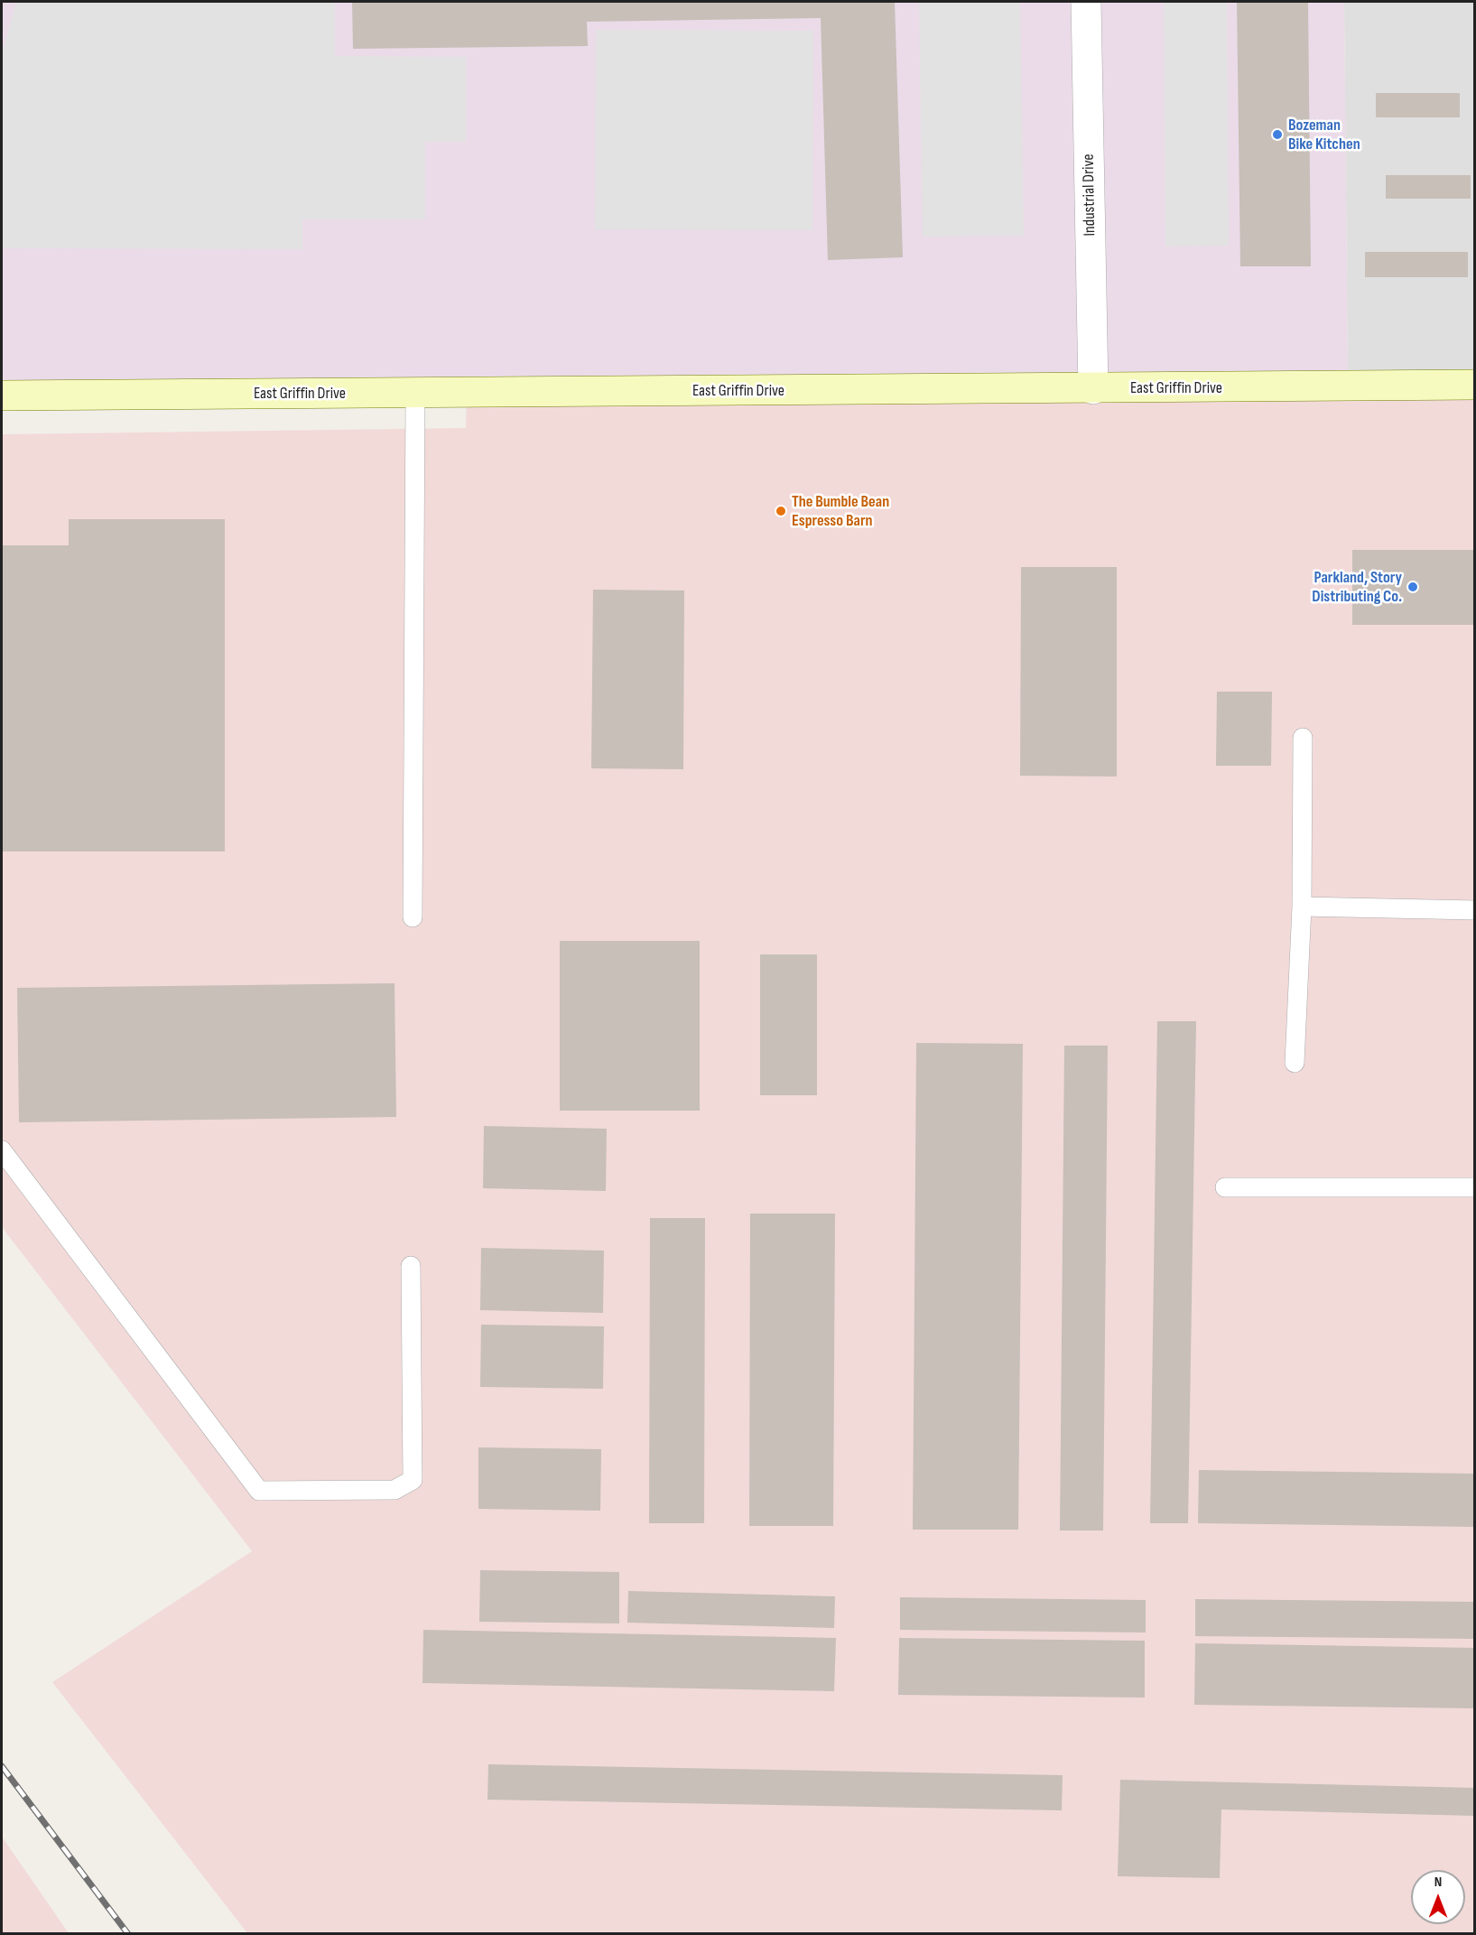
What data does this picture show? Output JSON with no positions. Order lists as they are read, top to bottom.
{
  "streets": {
    "main road": ["East Griffin Drive"],
    "street": ["Industrial Drive"]
  },
  "crossings": [
    ["Industrial Drive", "East Griffin Drive"]
  ],
  "places": ["Bozeman Bike Kitchen", "The Bumble Bean Espresso Barn", "Parkland, Story Distributing Co."],
  "north": "top"
}
